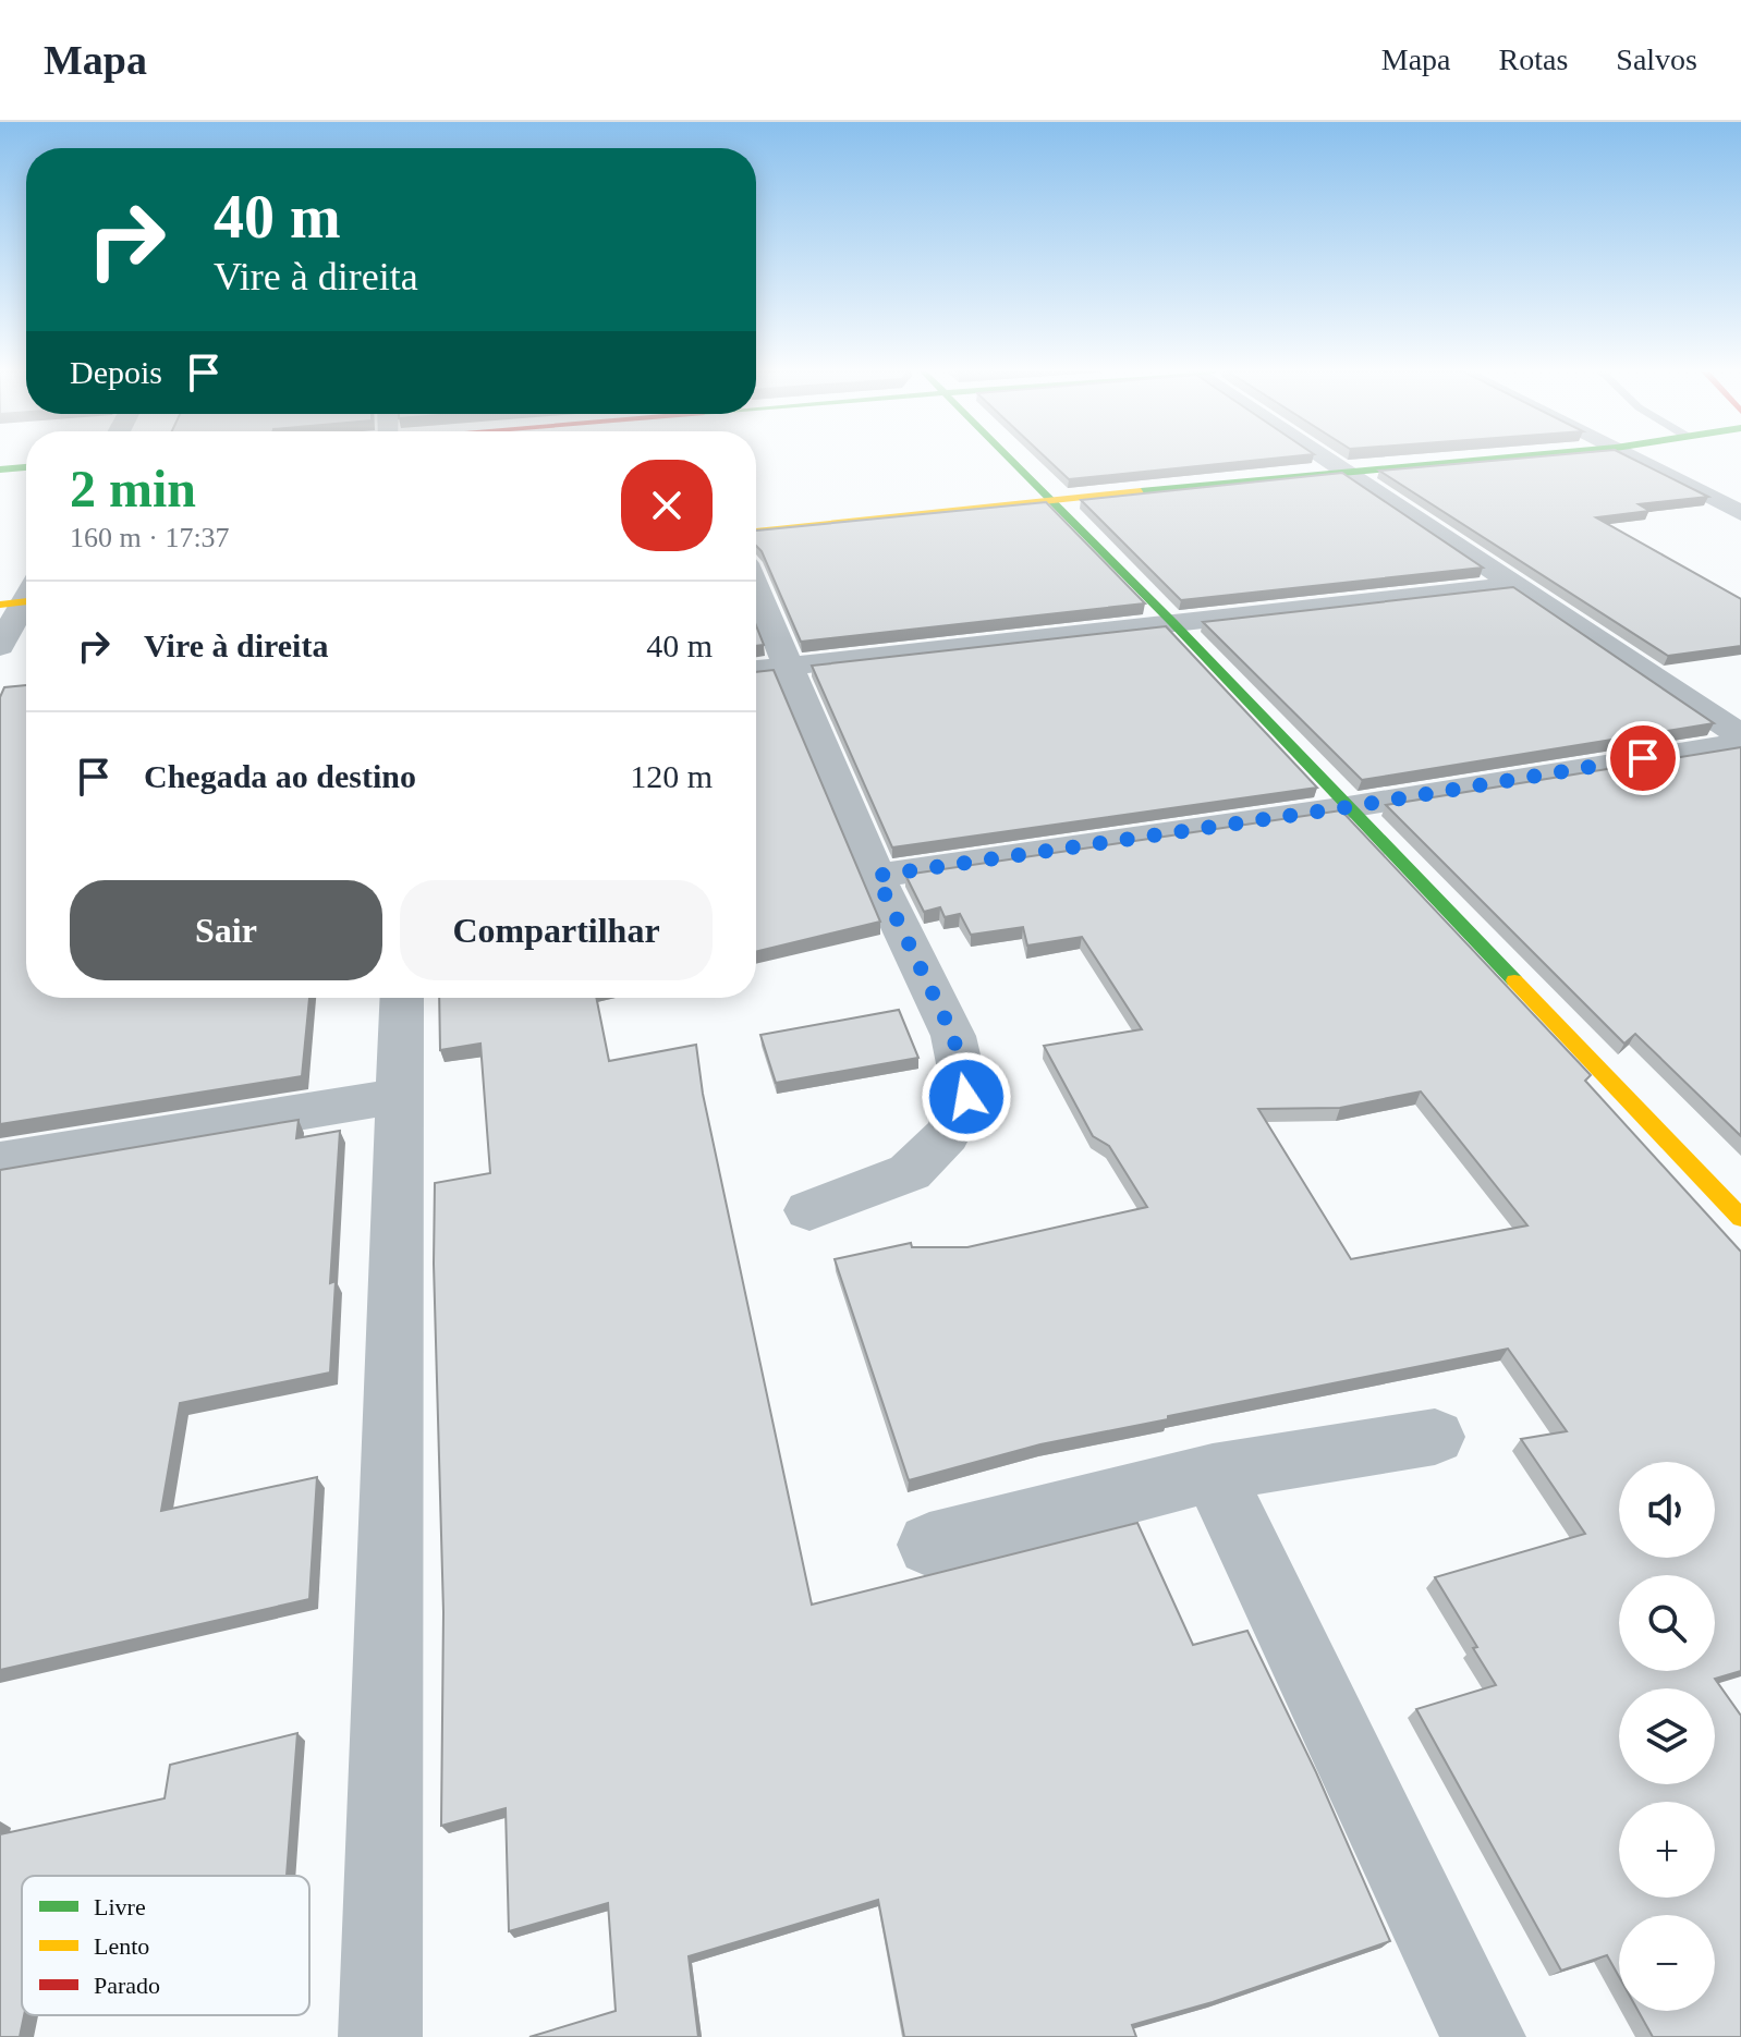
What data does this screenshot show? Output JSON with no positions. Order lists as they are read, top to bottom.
{
  "legend": ["Livre", "Lento", "Parado"],
  "page": {
    "header": "Mapa",
    "nav": ["Mapa", "Rotas", "Salvos"],
    "turn": ["40 m", "Vire à direita"],
    "then": "Depois",
    "heading": ["2 min", "160 m · 17:37"],
    "list": [
      {
        "name": "Vire à direita",
        "value": "40 m"
      },
      {
        "name": "Chegada ao destino",
        "value": "120 m"
      }
    ],
    "buttons": ["Sair", "Compartilhar"],
    "map_buttons": ["+", "−"]
  }
}
